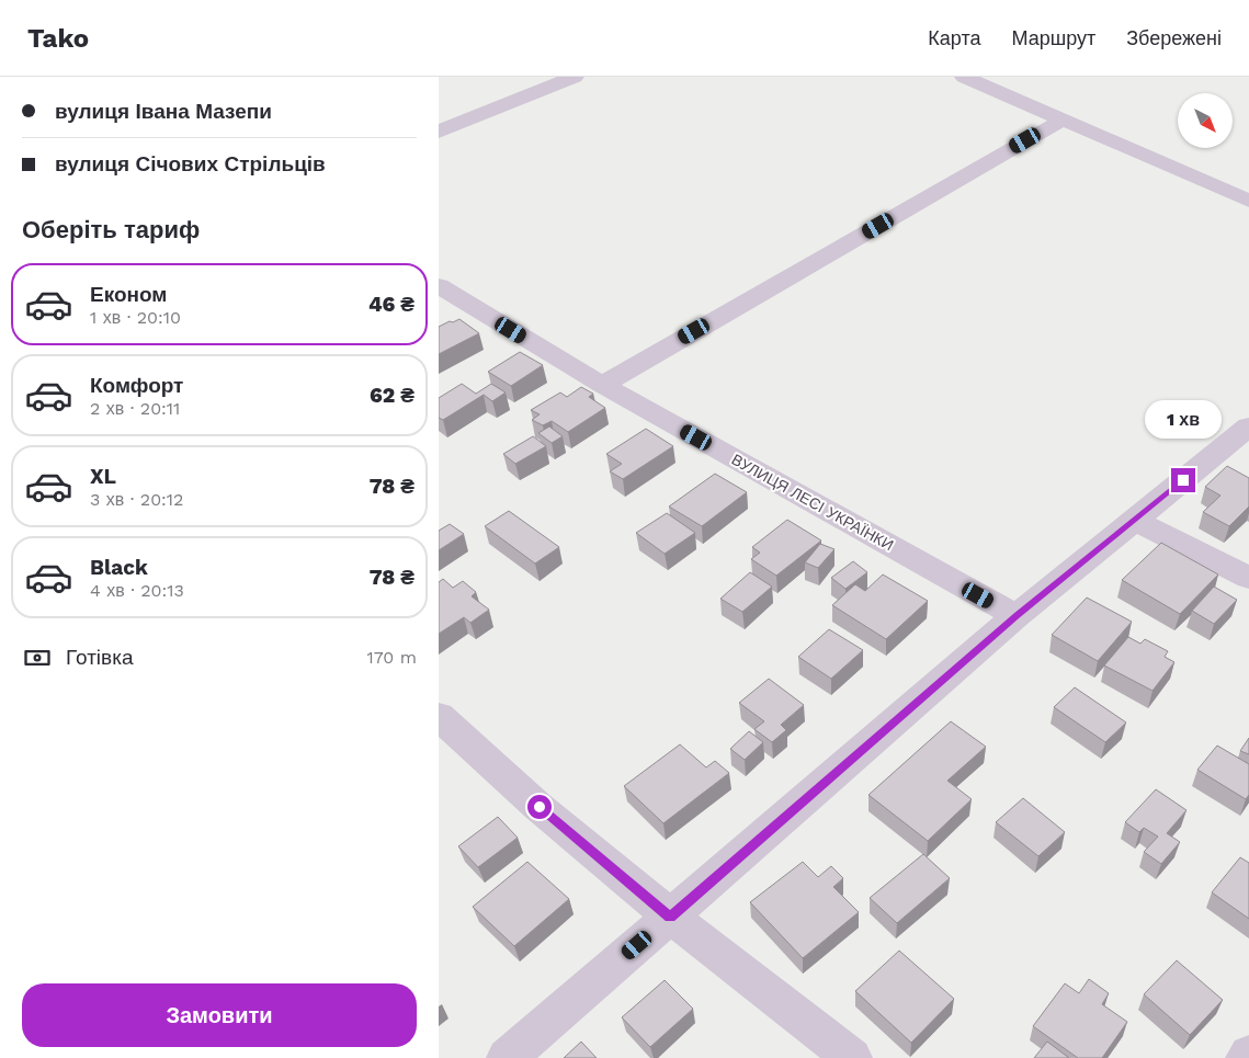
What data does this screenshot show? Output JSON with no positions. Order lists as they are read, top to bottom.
{
  "streets": {
    "street": ["ВУЛИЦЯ ЛЕСІ УКРАЇНКИ"]
  },
  "north": "bottom right",
  "page": {
    "header": "Tako",
    "nav": ["Карта", "Маршрут", "Збережені"],
    "banner": ["вулиця Івана Мазепи", "вулиця Січових Стрільців"],
    "heading": "Оберіть тариф",
    "list": [
      {
        "name": "Економ",
        "note": "1 хв · 20:10",
        "value": "46 ₴"
      },
      {
        "name": "Комфорт",
        "note": "2 хв · 20:11",
        "value": "62 ₴"
      },
      {
        "name": "XL",
        "note": "3 хв · 20:12",
        "value": "78 ₴"
      },
      {
        "name": "Black",
        "note": "4 хв · 20:13",
        "value": "78 ₴"
      }
    ],
    "bubble": "1 хв",
    "pay": ["Готівка", "170 m"],
    "buttons": "Замовити"
  }
}
